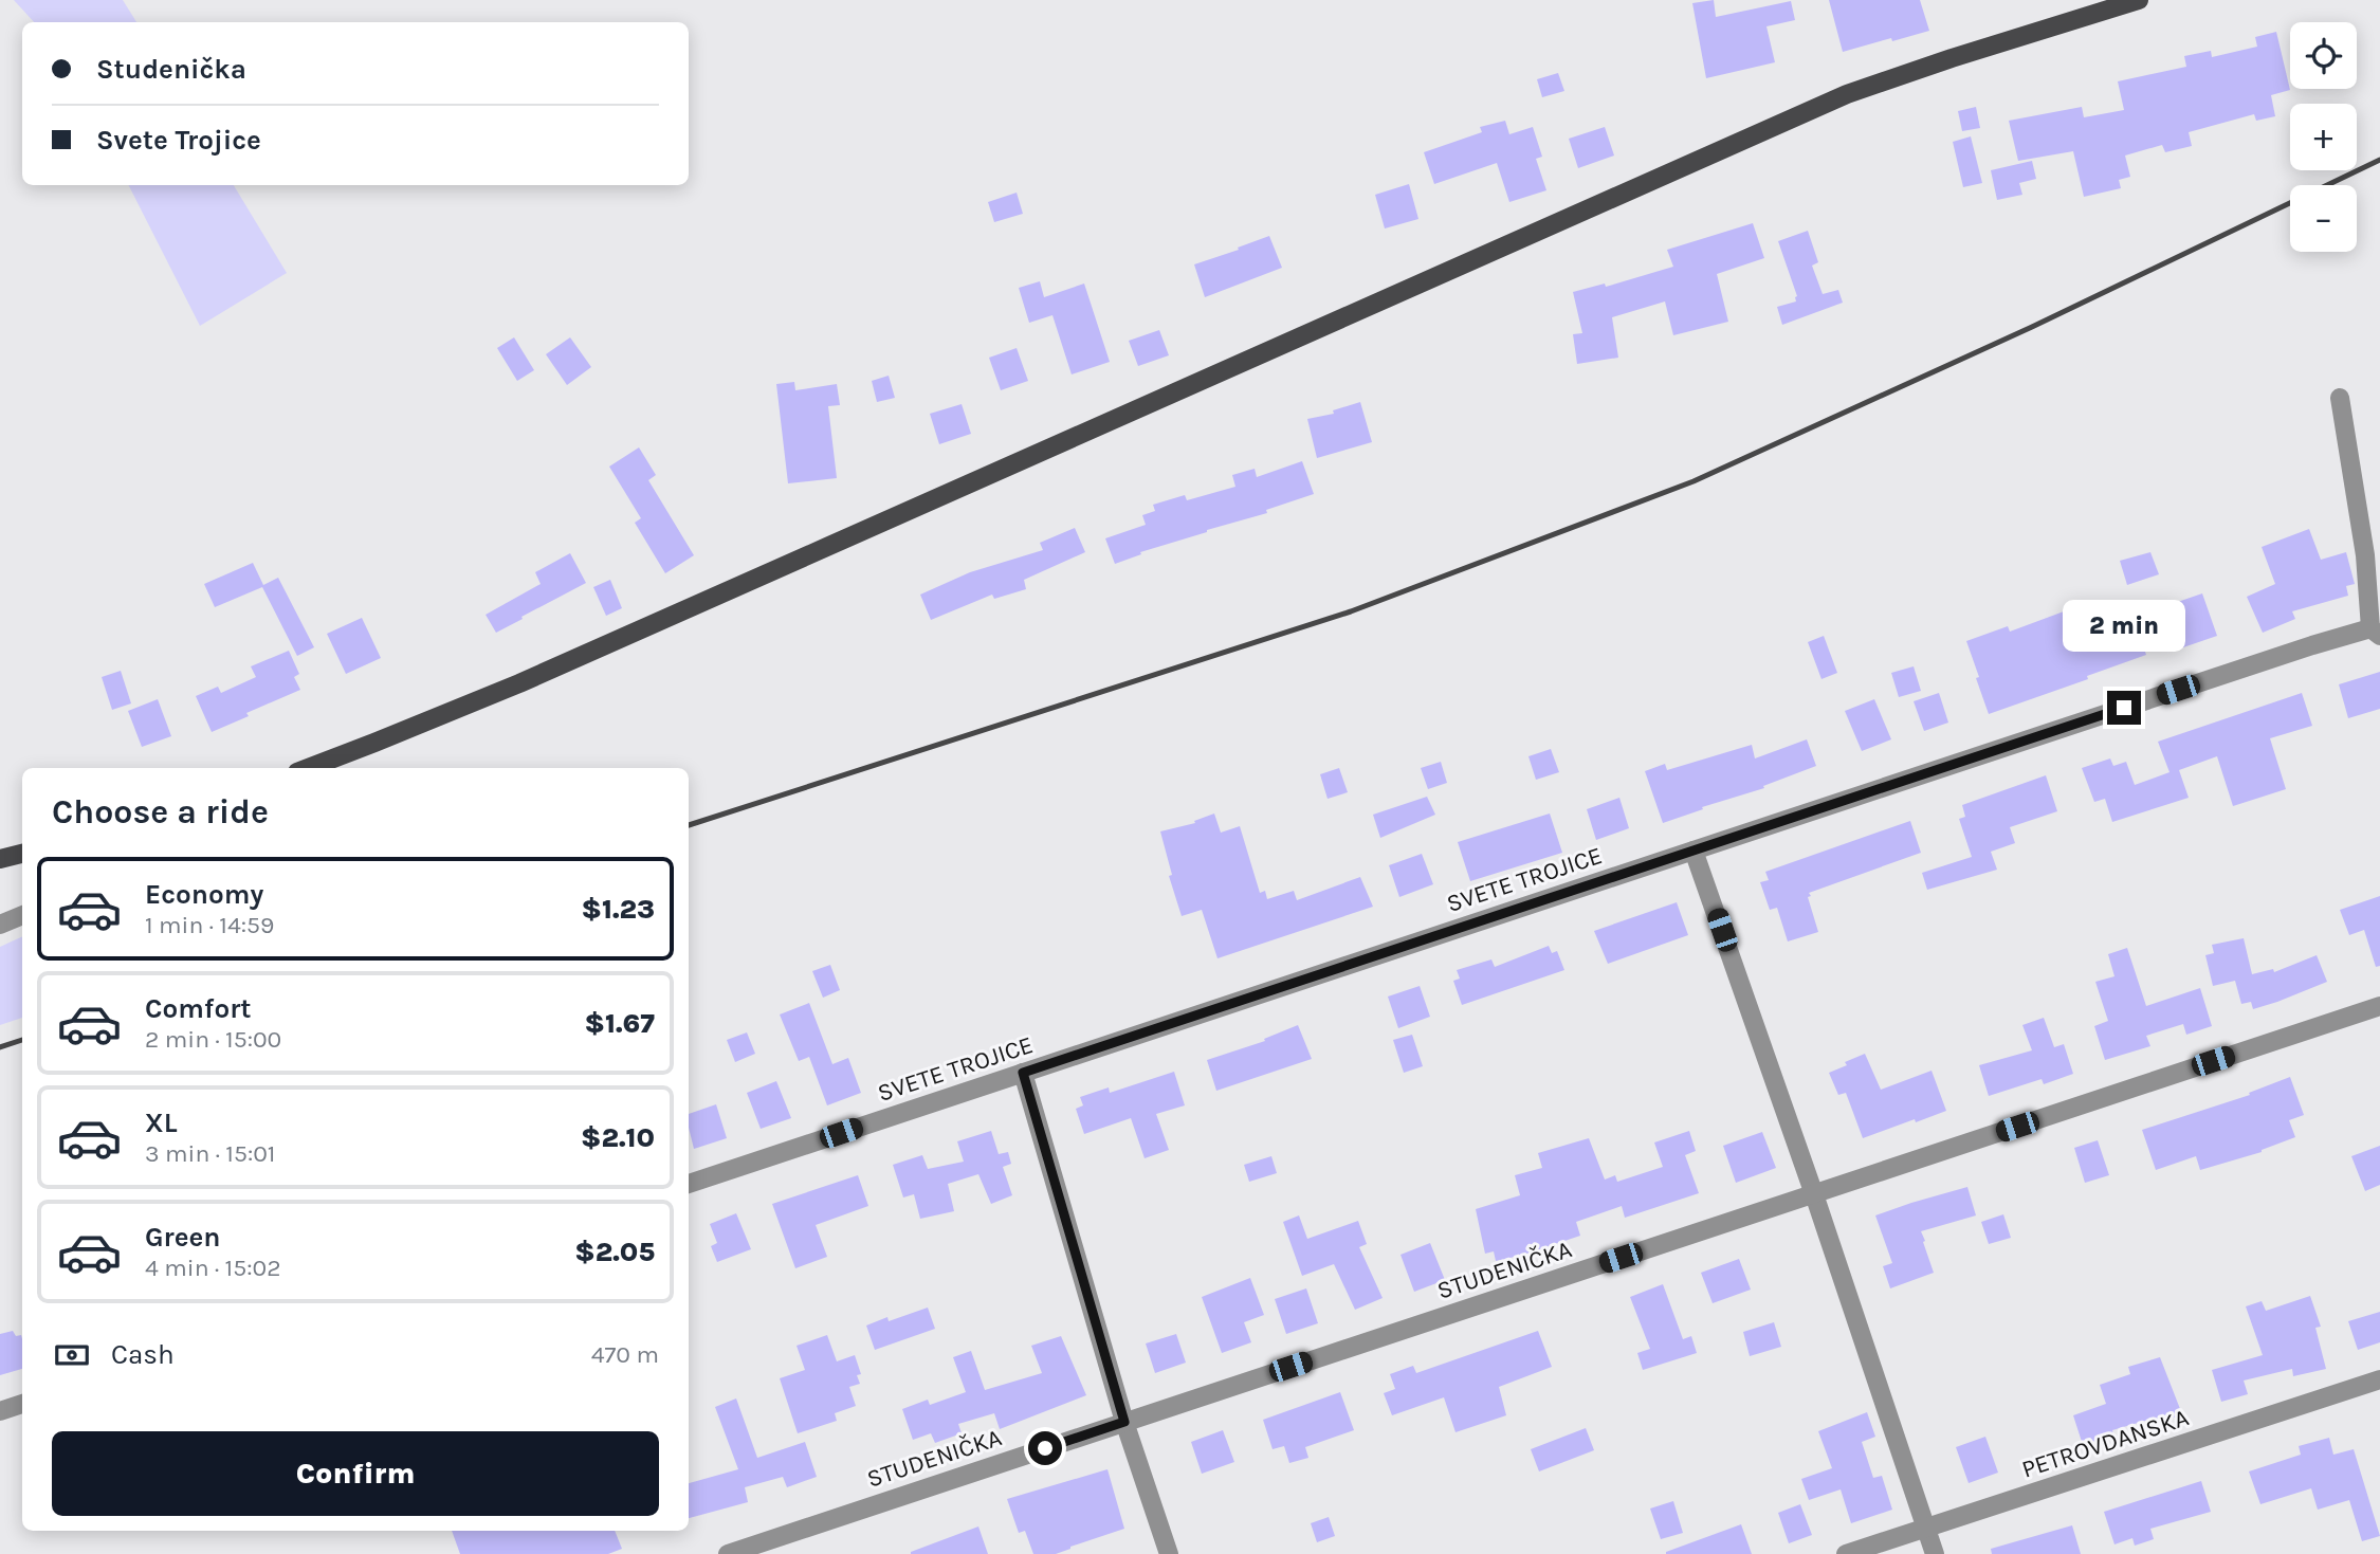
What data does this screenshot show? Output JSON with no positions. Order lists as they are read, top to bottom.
{
  "streets": {
    "street": ["SVETE TROJICE", "STUDENIČKA", "PETROVDANSKA"]
  },
  "page": {
    "map_buttons": ["+", "−"],
    "banner": ["Studenička", "Svete Trojice"],
    "bubble": "2 min",
    "heading": "Choose a ride",
    "list": [
      {
        "name": "Economy",
        "note": "1 min · 14:59",
        "value": "$1.23"
      },
      {
        "name": "Comfort",
        "note": "2 min · 15:00",
        "value": "$1.67"
      },
      {
        "name": "XL",
        "note": "3 min · 15:01",
        "value": "$2.10"
      },
      {
        "name": "Green",
        "note": "4 min · 15:02",
        "value": "$2.05"
      }
    ],
    "pay": ["Cash", "470 m"],
    "buttons": "Confirm"
  }
}
